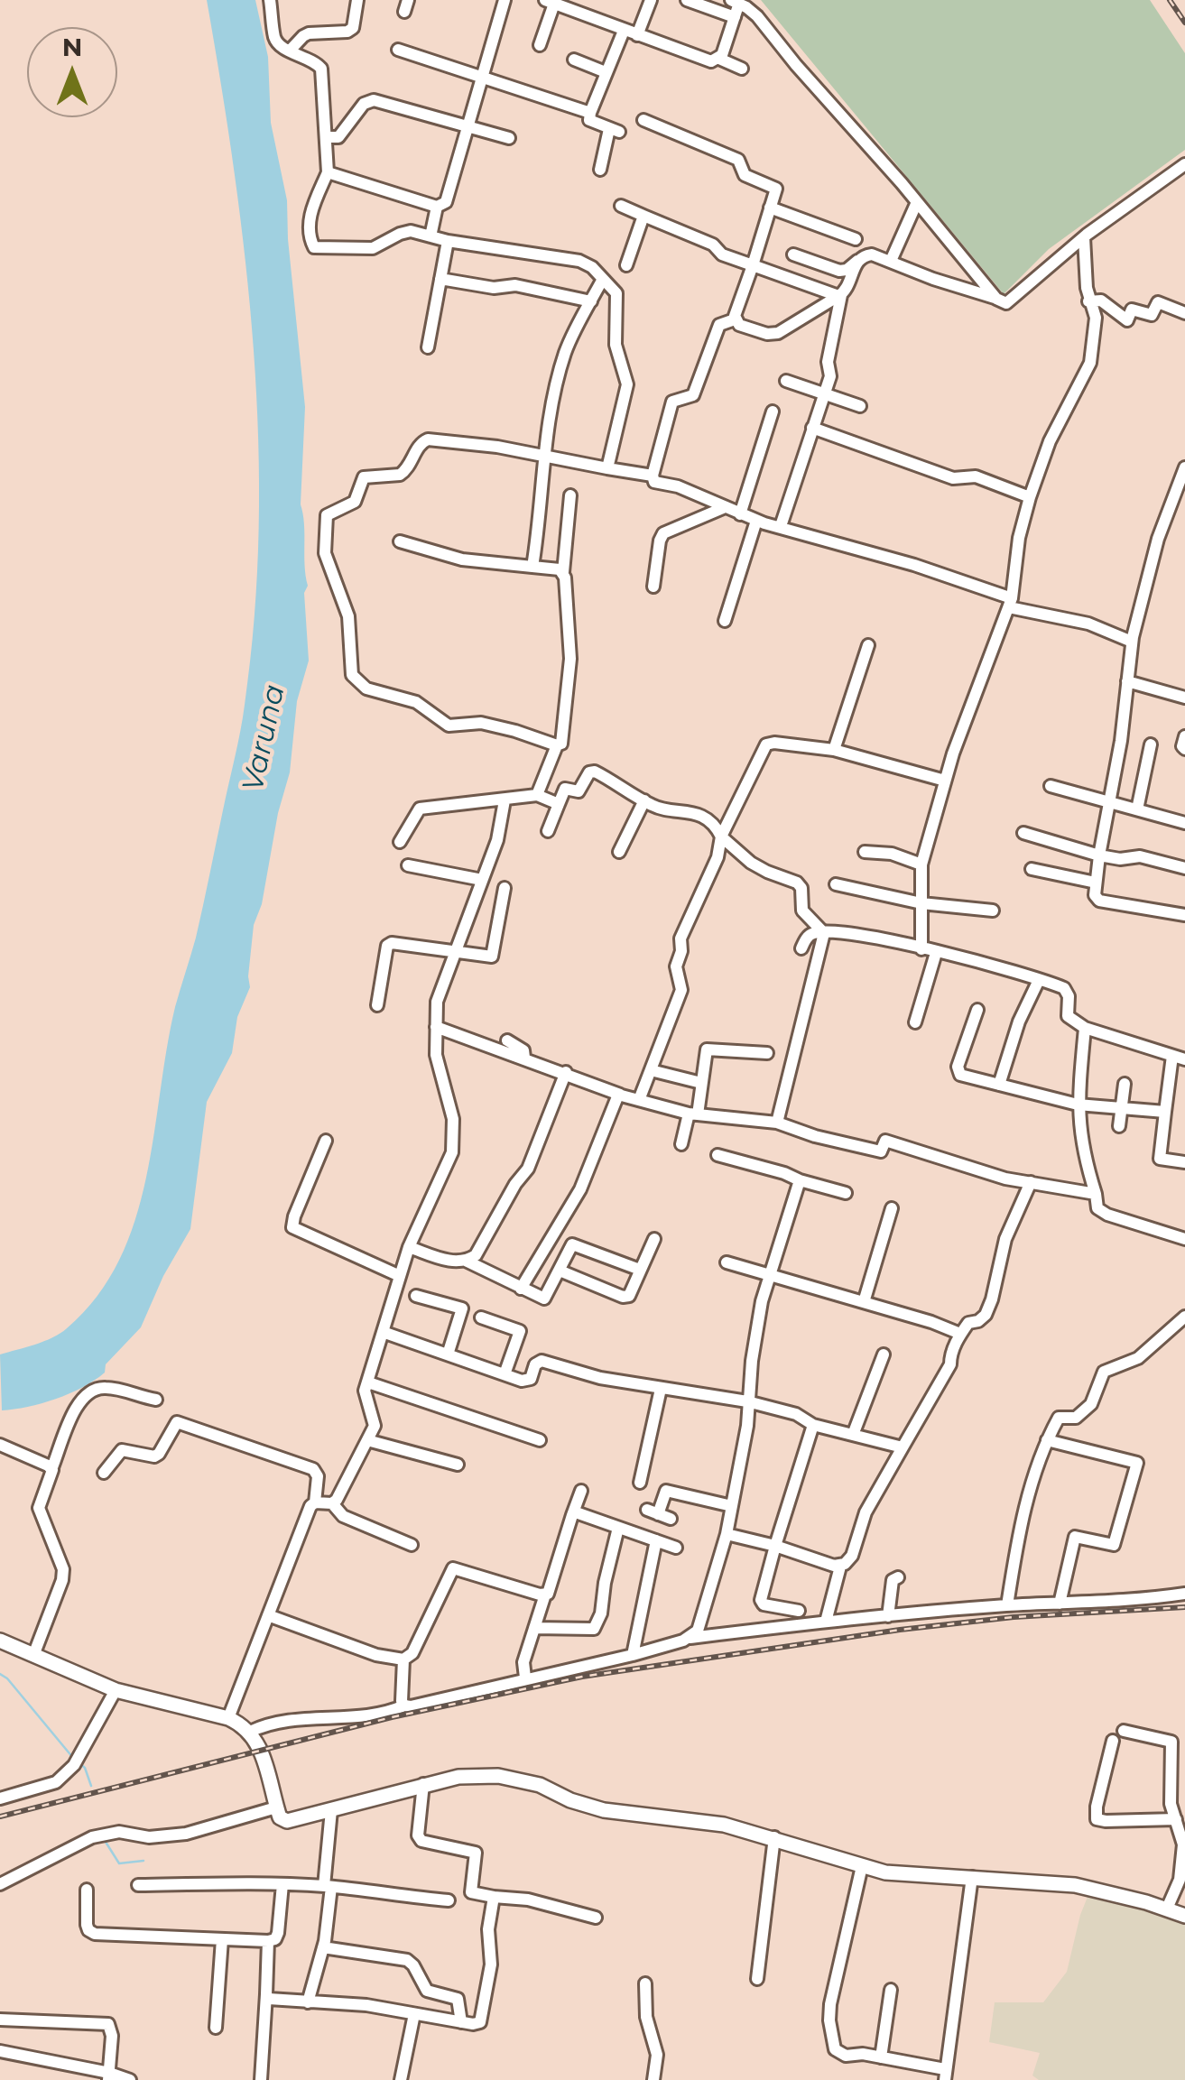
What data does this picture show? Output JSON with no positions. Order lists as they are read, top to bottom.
{
  "water": ["Varuna"],
  "north": "top"
}
